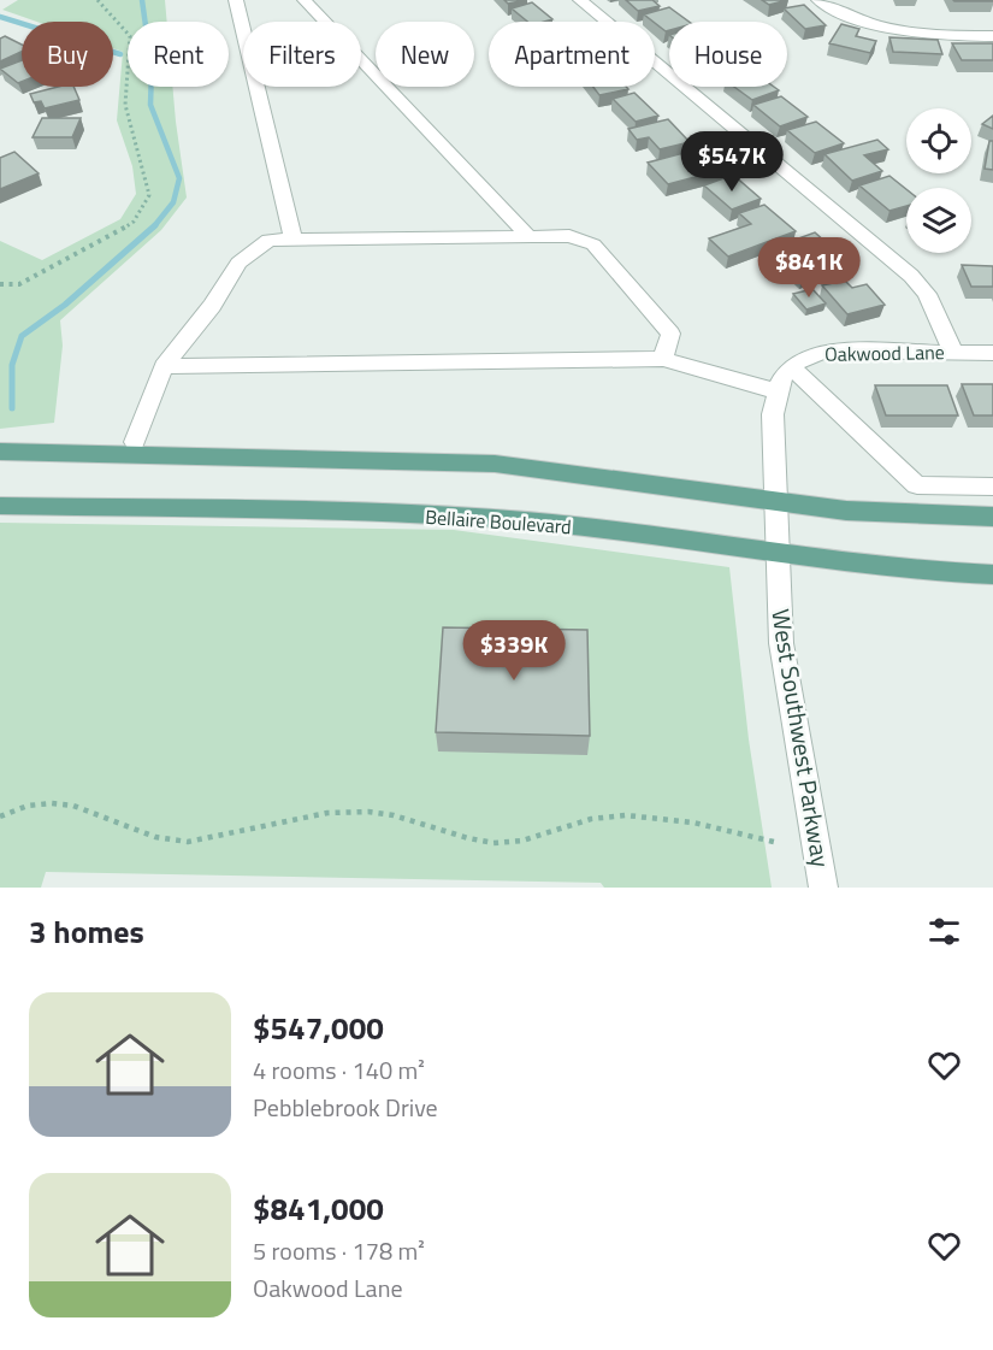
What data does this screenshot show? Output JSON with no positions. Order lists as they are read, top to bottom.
{
  "streets": {
    "main road": ["Bellaire Boulevard"],
    "street": ["Oakwood Lane", "West Southwest Parkway"]
  },
  "crossings": [
    ["Oakwood Lane", "West Southwest Parkway"],
    ["Bellaire Boulevard", "West Southwest Parkway"]
  ],
  "page": {
    "chip": [
      "Buy",
      "Rent",
      "Filters",
      "New",
      "Apartment",
      "House"
    ],
    "price": ["$547K", "$841K", "$339K"],
    "heading": "3 homes",
    "list": [
      {
        "name": "$547,000",
        "note": "4 rooms · 140 m² · Pebblebrook Drive"
      },
      {
        "name": "$841,000",
        "note": "5 rooms · 178 m² · Oakwood Lane"
      }
    ]
  }
}
